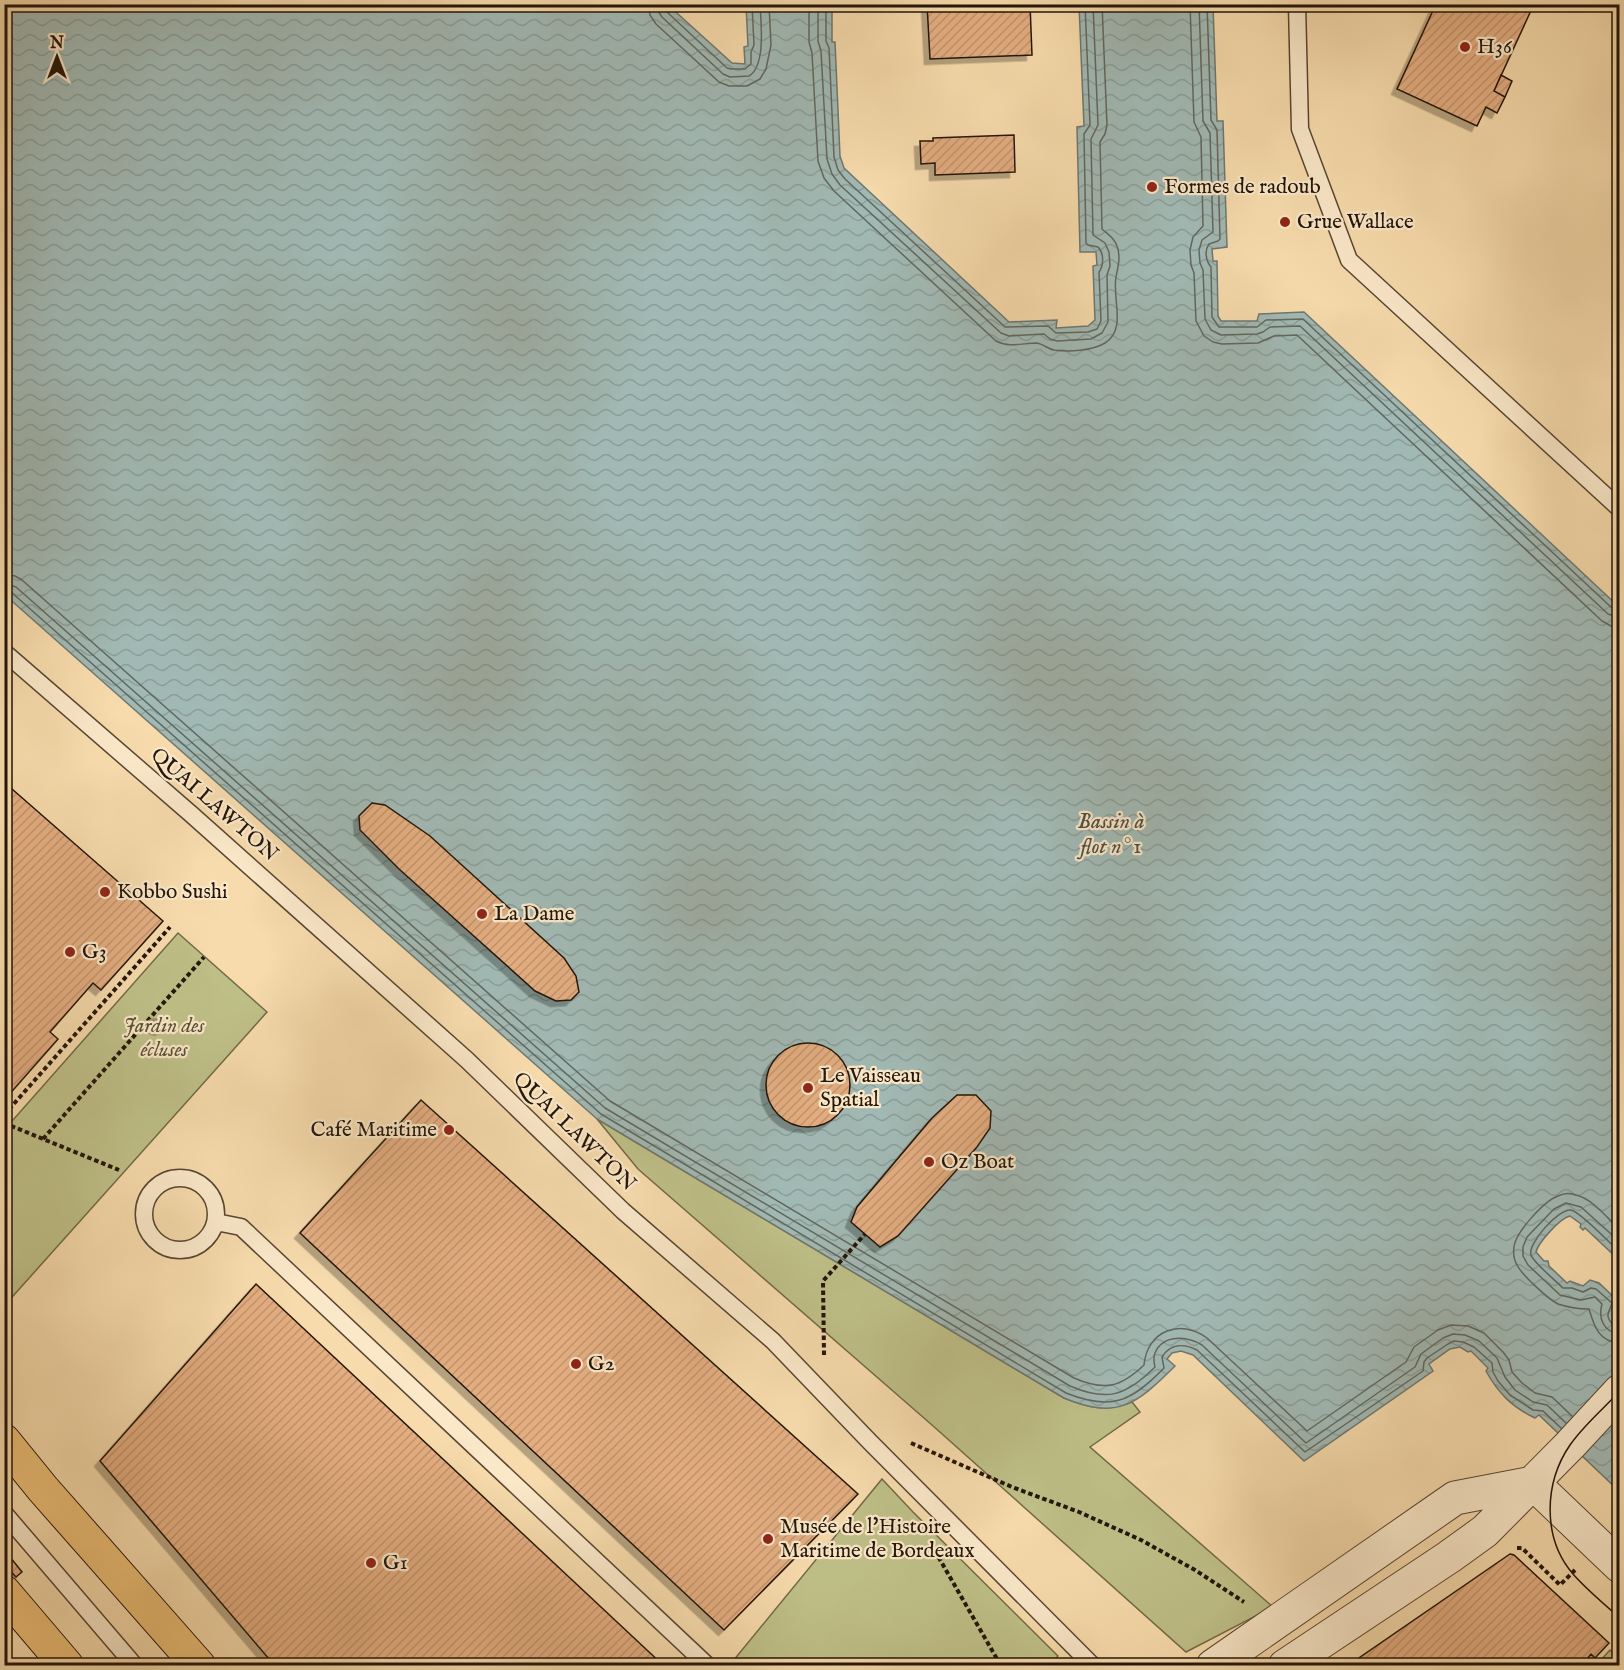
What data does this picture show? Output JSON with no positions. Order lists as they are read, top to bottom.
{
  "streets": {
    "lane": ["QUAI LAWTON"]
  },
  "water": ["Bassin à flot n° 1"],
  "parks": ["Jardin des écluses"],
  "places": [
    "H36",
    "Formes de radoub",
    "Grue Wallace",
    "Kobbo Sushi",
    "La Dame",
    "G3",
    "Le Vaisseau Spatial",
    "Café Maritime",
    "Oz Boat",
    "G2",
    "Musée de l'Histoire Maritime de Bordeaux",
    "G1"
  ],
  "north": "top"
}
